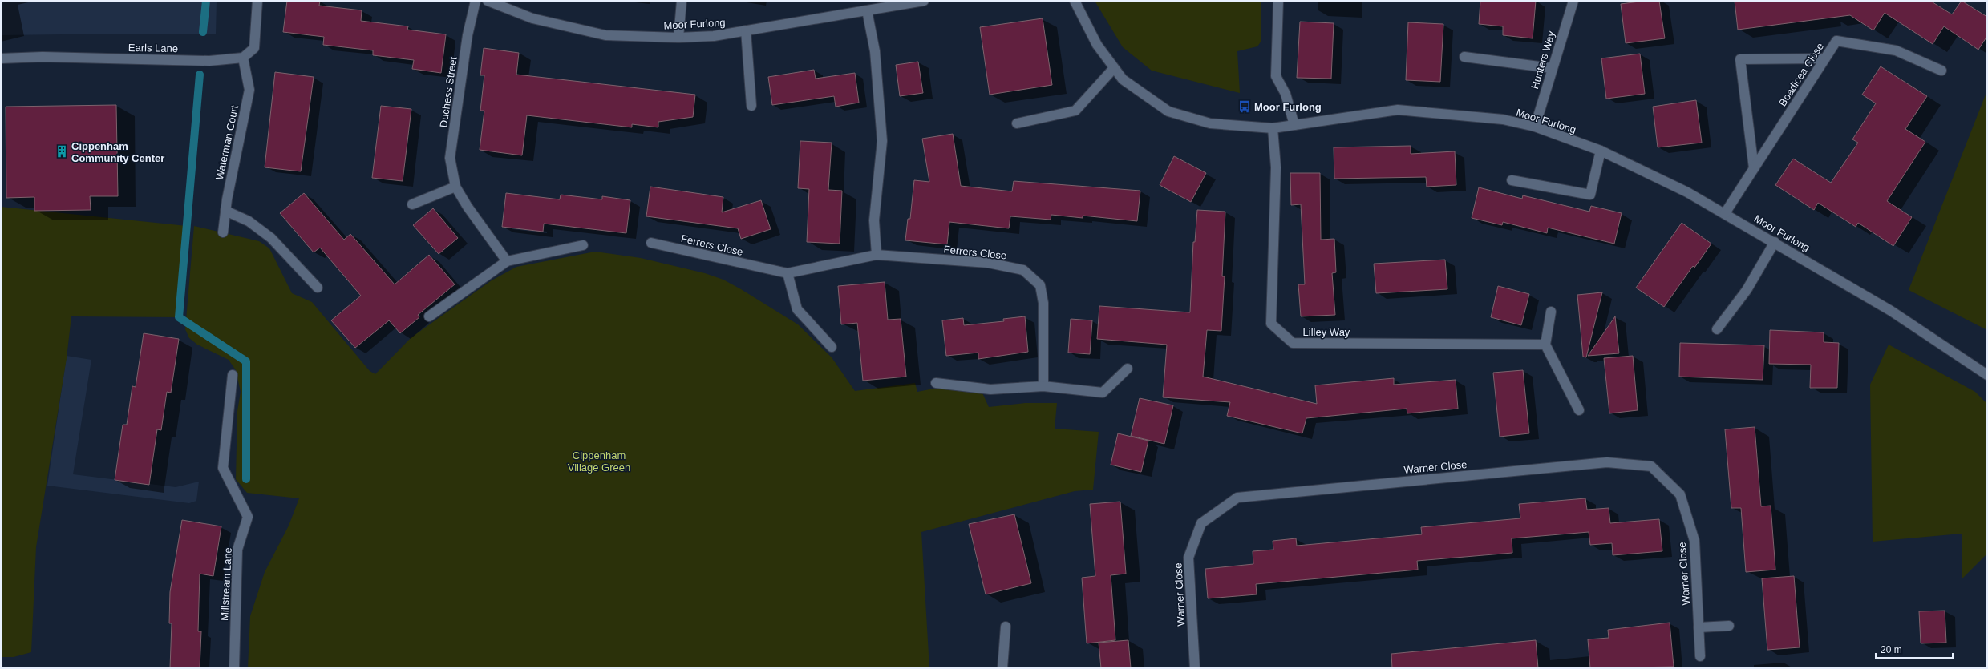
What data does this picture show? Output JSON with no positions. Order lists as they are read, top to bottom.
{
  "streets": {
    "street": [
      "Moor Furlong",
      "Earls Lane",
      "Hunters Way",
      "Boadicea Close",
      "Duchess Street",
      "Waterman Court",
      "Ferrers Close",
      "Lilley Way",
      "Warner Close",
      "Millstream Lane"
    ]
  },
  "crossings": [
    ["Moor Furlong", "Hunters Way"],
    ["Moor Furlong", "Boadicea Close"],
    ["Moor Furlong", "Lilley Way"],
    ["Earls Lane", "Waterman Court"]
  ],
  "parks": ["Cippenham Village Green"],
  "places": {
    "bus stop": ["Moor Furlong"],
    "building": ["Cippenham Community Center"]
  },
  "scale_bar": "20 m"
}
